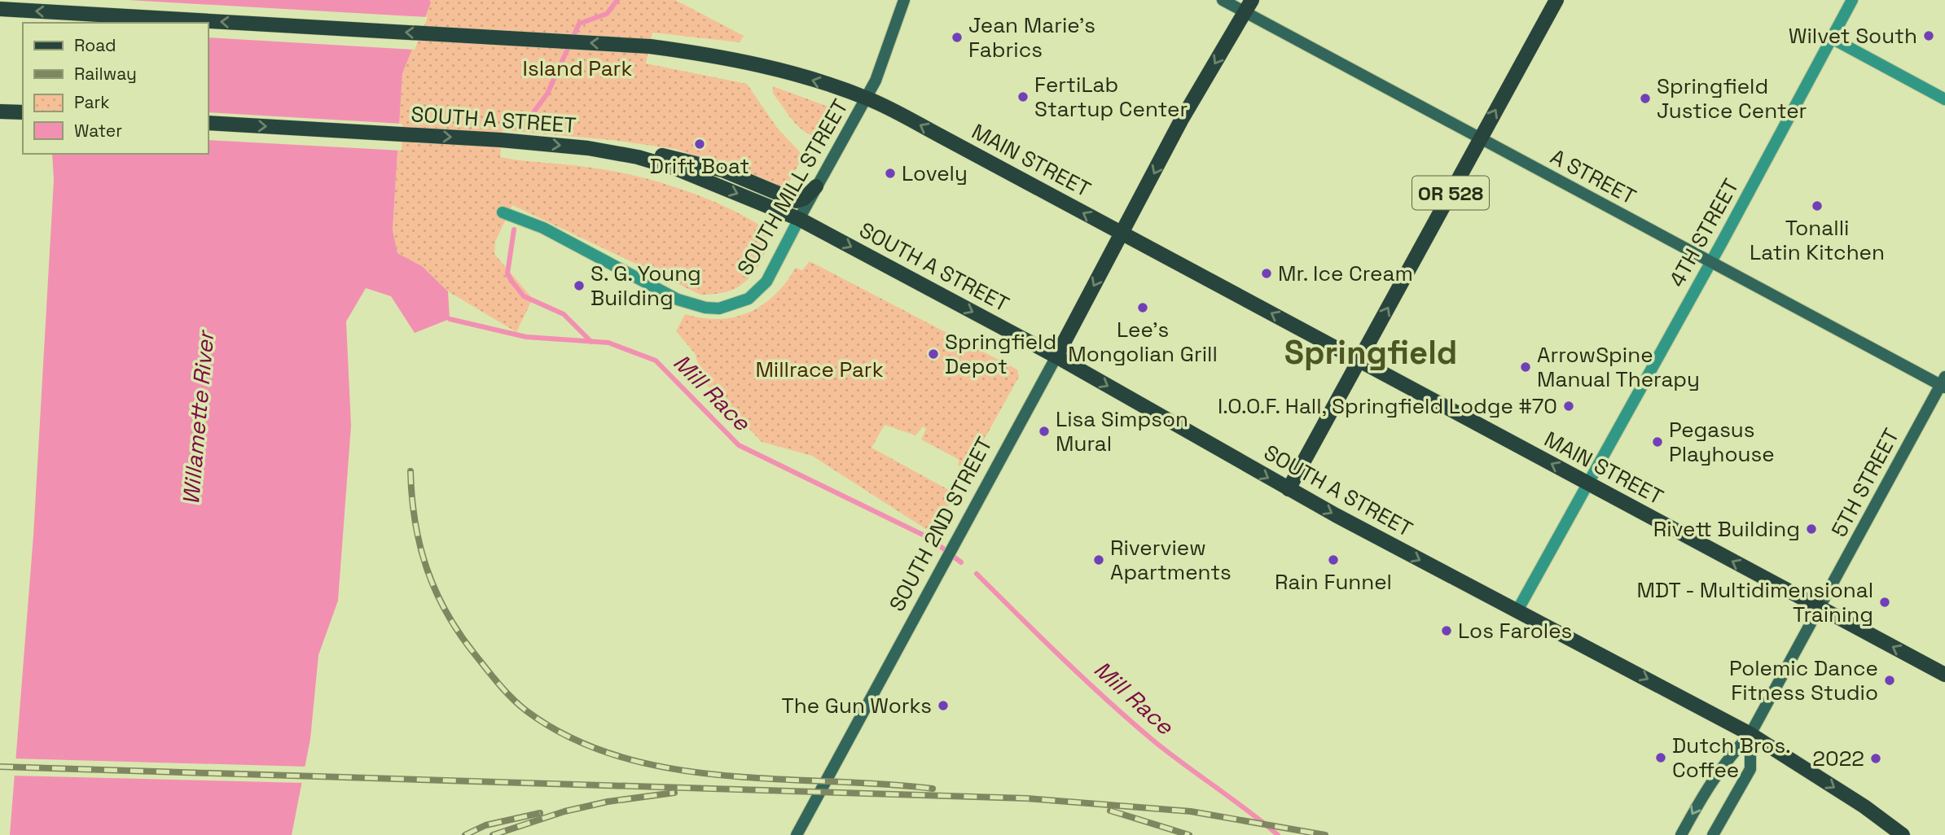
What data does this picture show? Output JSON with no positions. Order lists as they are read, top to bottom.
{
  "streets": {
    "main road": [
      "SOUTH A STREET",
      "MAIN STREET",
      "OR 528",
      "SOUTH 2ND STREET"
    ],
    "street": [
      "A STREET",
      "SOUTH MILL STREET",
      "4TH STREET",
      "5TH STREET"
    ]
  },
  "crossings": [
    ["SOUTH A STREET", "SOUTH MILL STREET"],
    ["SOUTH A STREET", "OR 528"],
    ["SOUTH A STREET", "4TH STREET"],
    ["SOUTH A STREET", "5TH STREET"],
    ["SOUTH A STREET", "SOUTH 2ND STREET"],
    ["MAIN STREET", "SOUTH MILL STREET"],
    ["MAIN STREET", "OR 528"],
    ["MAIN STREET", "4TH STREET"],
    ["MAIN STREET", "5TH STREET"],
    ["MAIN STREET", "SOUTH 2ND STREET"],
    ["A STREET", "OR 528"],
    ["A STREET", "4TH STREET"],
    ["A STREET", "5TH STREET"],
    ["A STREET", "SOUTH 2ND STREET"]
  ],
  "one_way": ["SOUTH A STREET", "MAIN STREET", "SOUTH 2ND STREET"],
  "districts": ["Springfield"],
  "water": ["Mill Race", "Willamette River"],
  "parks": ["Island Park", "Millrace Park"],
  "places": [
    "Wilvet South",
    "Jean Marie's Fabrics",
    "FertiLab Startup Center",
    "Springfield Justice Center",
    "Drift Boat",
    "Lovely",
    "Tonalli Latin Kitchen",
    "Mr. Ice Cream",
    "S. G. Young Building",
    "Lee's Mongolian Grill",
    "Springfield Depot",
    "ArrowSpine Manual Therapy",
    "I.O.O.F. Hall, Springfield Lodge #70",
    "Lisa Simpson Mural",
    "Pegasus Playhouse",
    "Rivett Building",
    "Riverview Apartments",
    "Rain Funnel",
    "MDT - Multidimensional Training",
    "Los Faroles",
    "Polemic Dance Fitness Studio",
    "The Gun Works",
    "Dutch Bros. Coffee",
    "2022"
  ],
  "legend": [
    "Road",
    "Railway",
    "Park",
    "Water"
  ]
}
